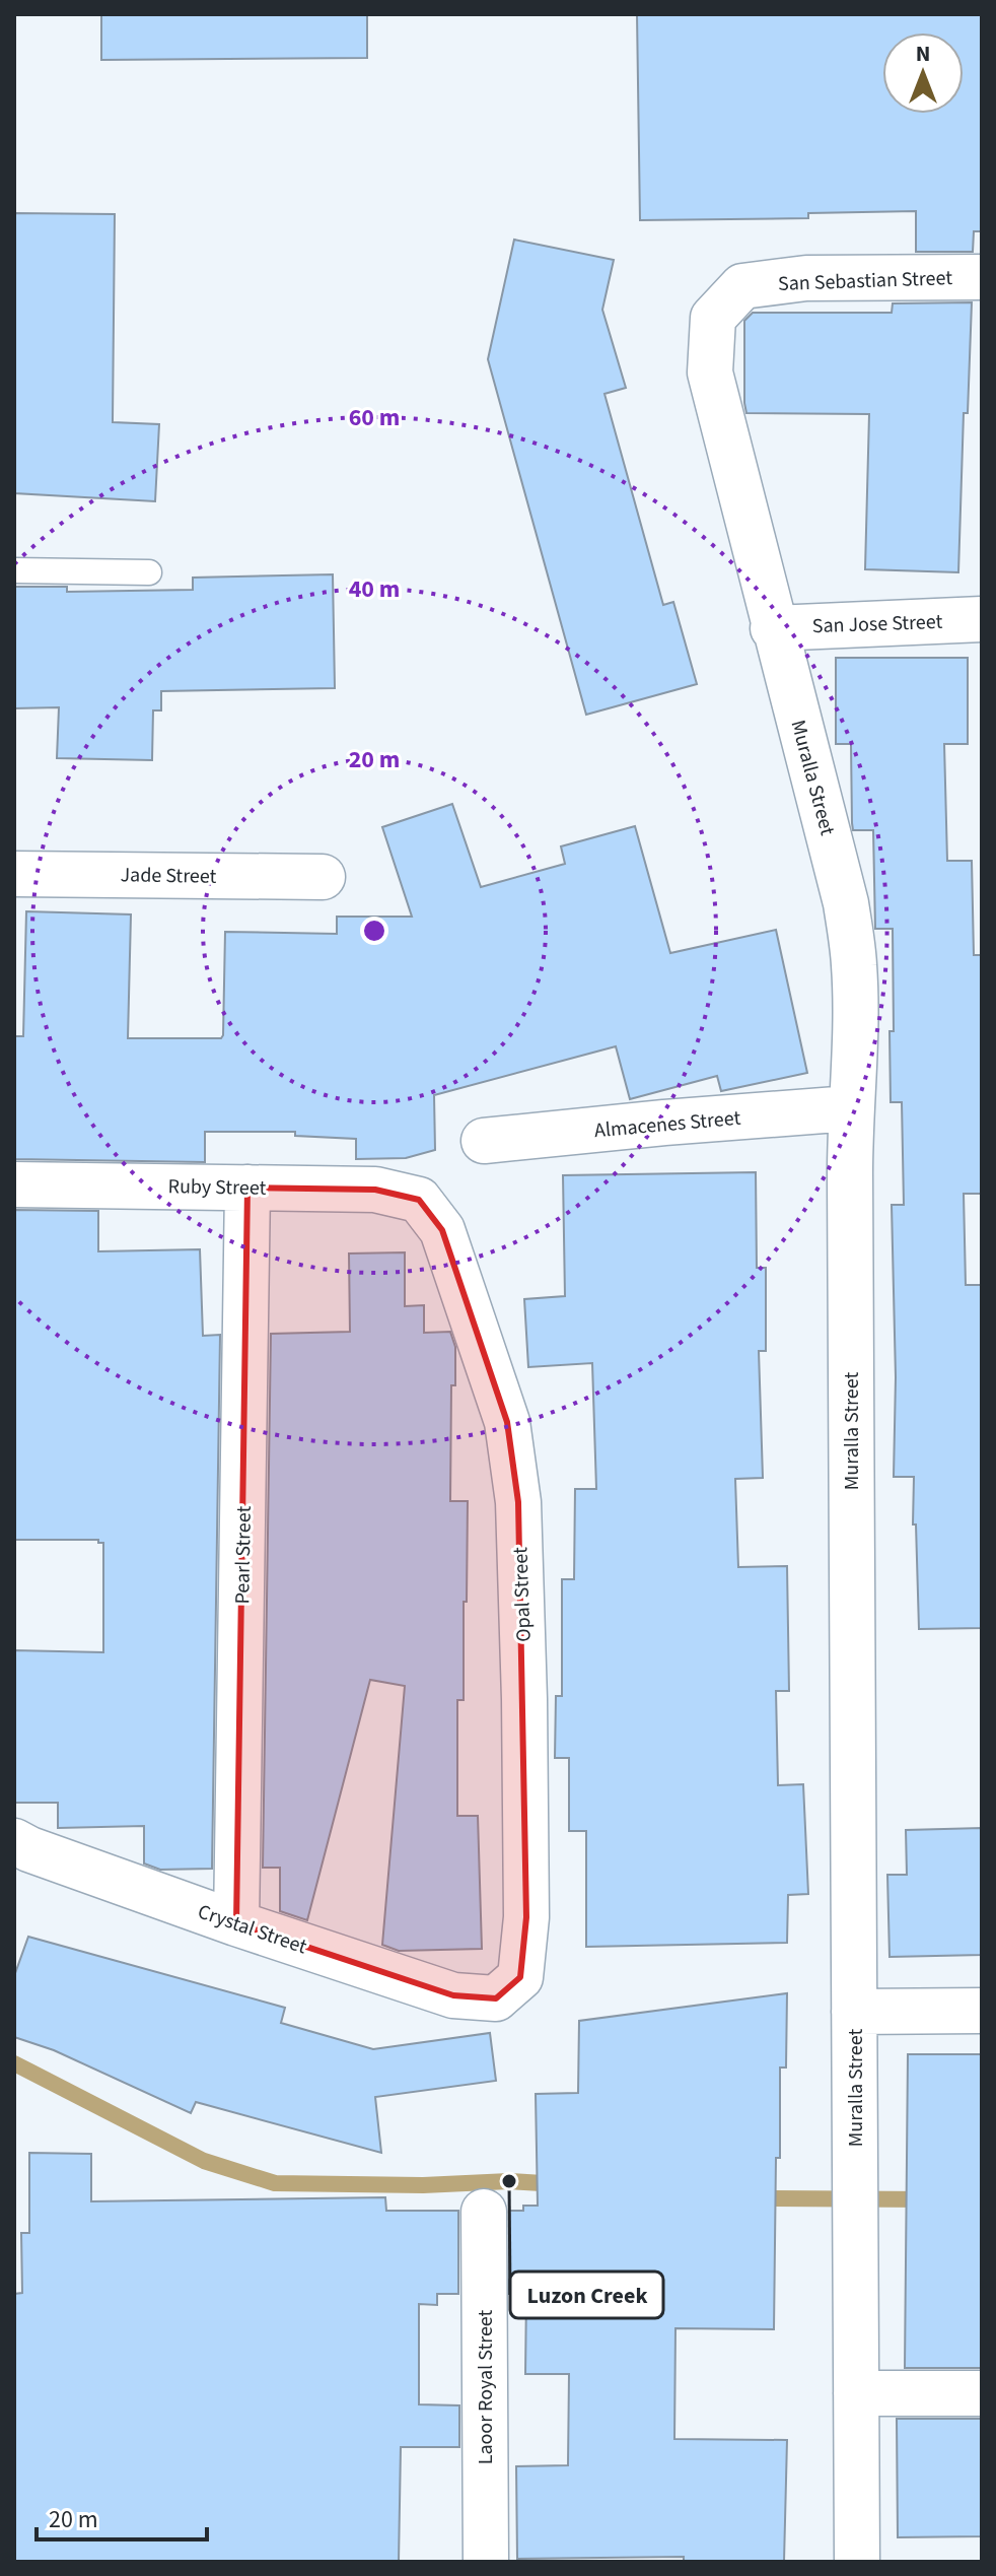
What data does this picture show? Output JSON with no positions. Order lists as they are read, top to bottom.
{
  "streets": {
    "street": [
      "San Sebastian Street",
      "San Jose Street",
      "Muralla Street",
      "Jade Street",
      "Almacenes Street",
      "Ruby Street",
      "Pearl Street",
      "Opal Street",
      "Crystal Street",
      "Laoor Royal Street"
    ]
  },
  "crossings": [
    ["San Sebastian Street", "Muralla Street"],
    ["San Jose Street", "Muralla Street"],
    ["Muralla Street", "Almacenes Street"],
    ["Ruby Street", "Pearl Street"],
    ["Ruby Street", "Opal Street"],
    ["Pearl Street", "Crystal Street"],
    ["Opal Street", "Crystal Street"]
  ],
  "places": ["Luzon Creek"],
  "scale_bar": "20 m",
  "north": "top",
  "rings": ["60 m", "40 m", "20 m"]
}
